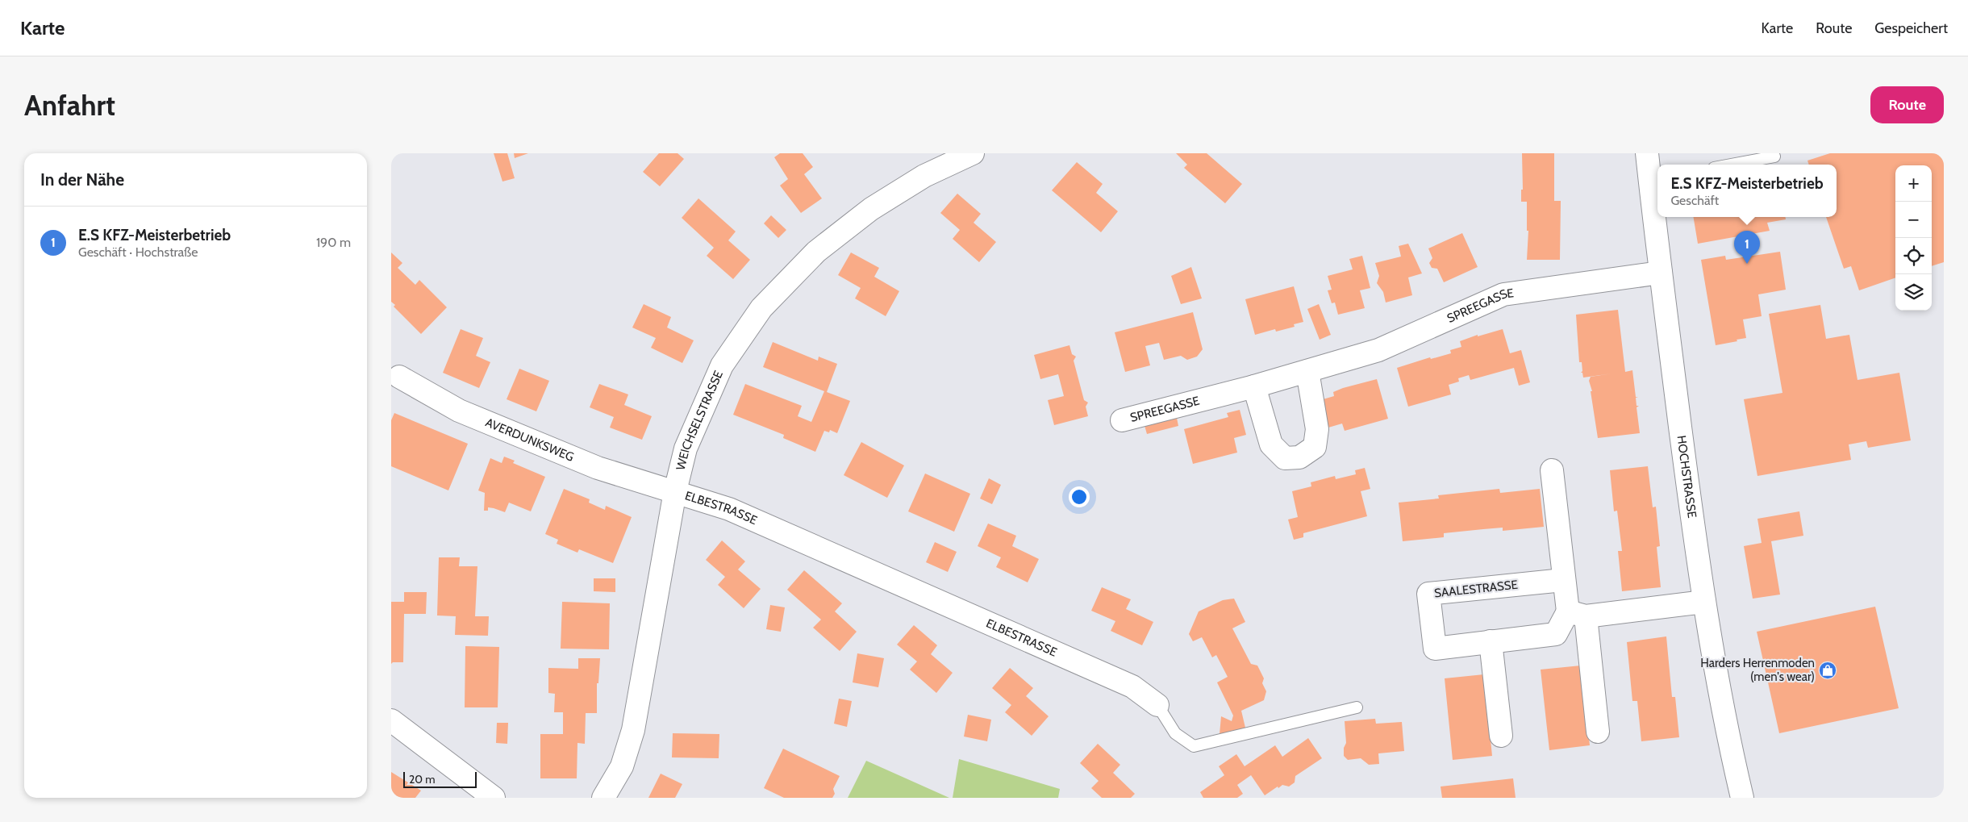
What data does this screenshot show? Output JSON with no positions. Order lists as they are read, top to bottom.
{
  "streets": {
    "street": [
      "SPREEGASSE",
      "WEICHSELSTRASSE",
      "AVERDUNKSWEG",
      "HOCHSTRASSE",
      "ELBESTRASSE",
      "SAALESTRASSE"
    ]
  },
  "crossings": [
    ["SPREEGASSE", "HOCHSTRASSE"],
    ["WEICHSELSTRASSE", "AVERDUNKSWEG"],
    ["WEICHSELSTRASSE", "ELBESTRASSE"],
    ["AVERDUNKSWEG", "ELBESTRASSE"]
  ],
  "places": {
    "shop": ["Harders Herrenmoden (men's wear)"]
  },
  "scale_bar": "20 m",
  "page": {
    "header": "Karte",
    "nav": ["Karte", "Route", "Gespeichert"],
    "buttons": "Route",
    "title": "Anfahrt",
    "heading": "In der Nähe",
    "popup": ["E.S KFZ-Meisterbetrieb", "Geschäft"],
    "map_buttons": ["+", "−"],
    "list": [
      {
        "mark": "1",
        "name": "E.S KFZ-Meisterbetrieb",
        "note": "Geschäft · Hochstraße",
        "value": "190 m"
      }
    ],
    "pins": "1",
    "scale": "20 m"
  }
}
